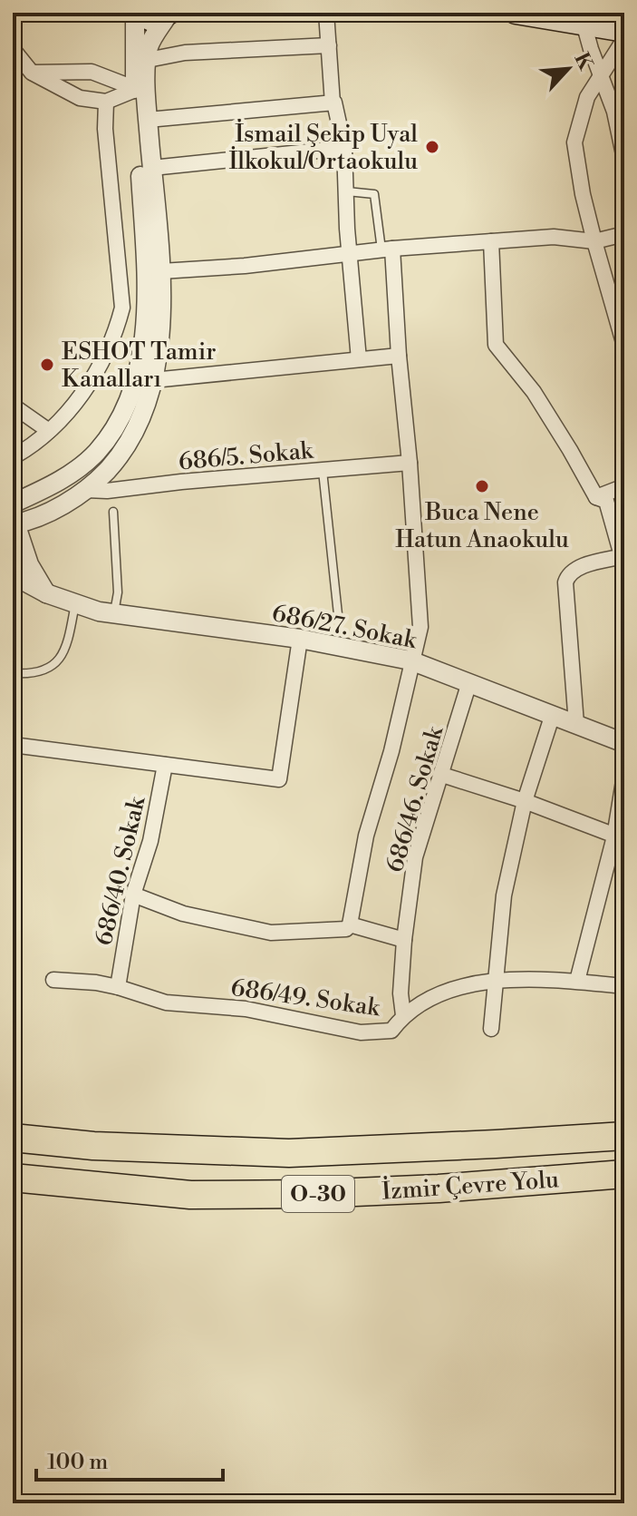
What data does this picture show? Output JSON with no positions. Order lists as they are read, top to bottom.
{
  "streets": {
    "highway": ["İzmir Çevre Yolu", "O-30"],
    "street": [
      "686/5. Sokak",
      "686/27. Sokak",
      "686/46. Sokak",
      "686/40. Sokak",
      "686/49. Sokak"
    ]
  },
  "crossings": [
    ["686/27. Sokak", "686/46. Sokak"],
    ["686/46. Sokak", "686/49. Sokak"],
    ["686/40. Sokak", "686/49. Sokak"]
  ],
  "places": ["İsmail Şekip Uyal İlkokul/Ortaokulu", "ESHOT Tamir Kanalları", "Buca Nene Hatun Anaokulu"],
  "scale_bar": "100 m",
  "north": "top right"
}
